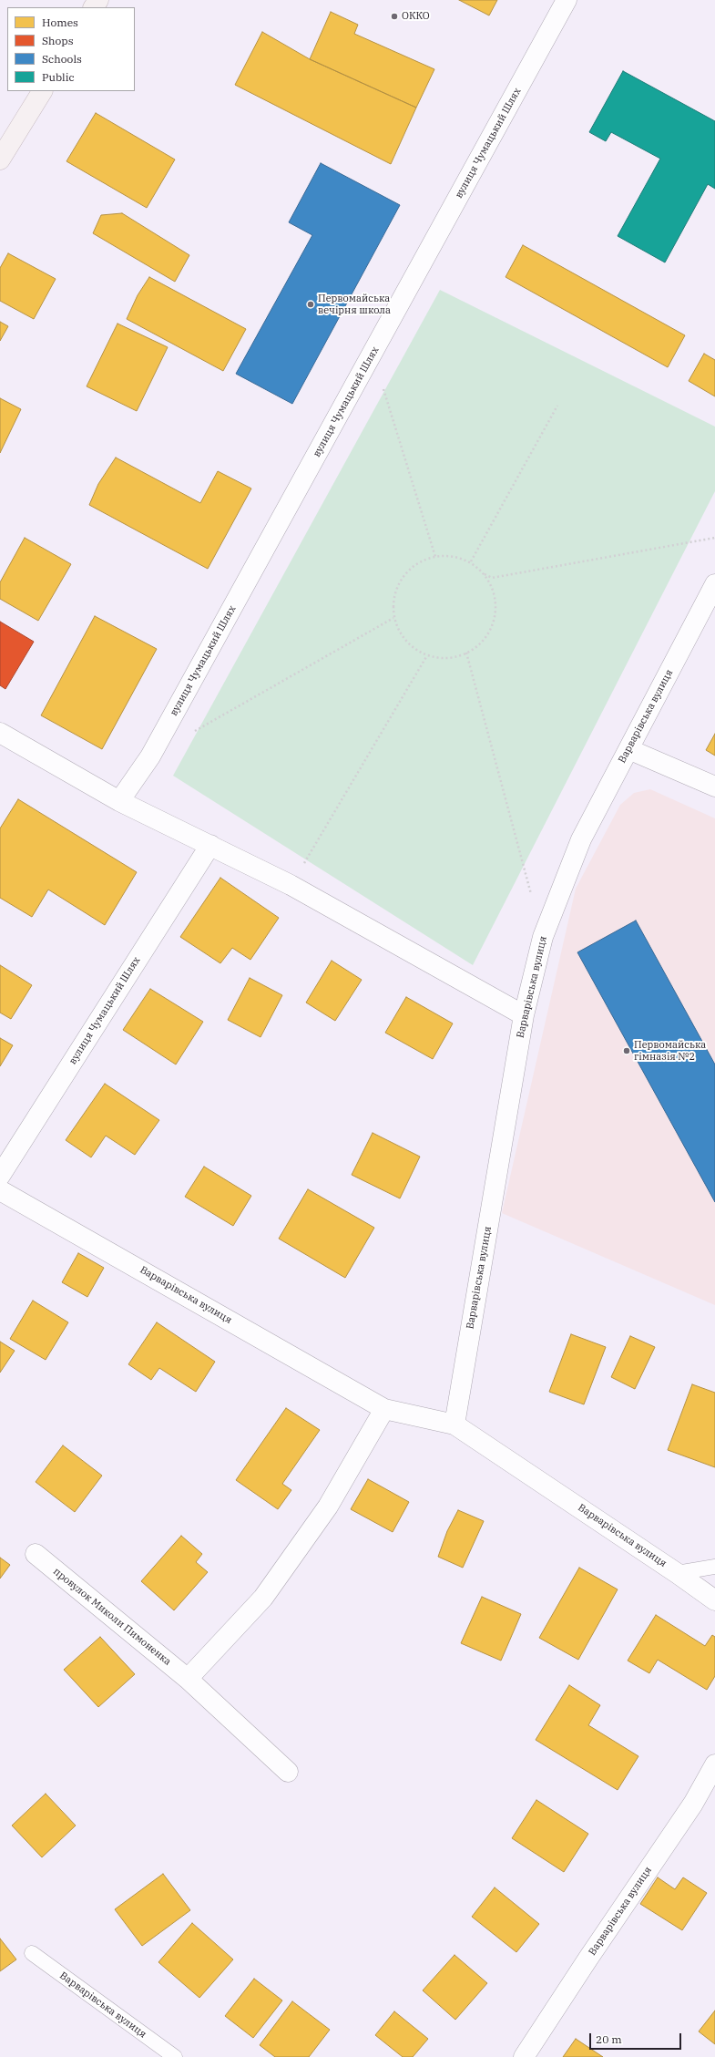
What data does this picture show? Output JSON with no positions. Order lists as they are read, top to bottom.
{
  "streets": {
    "street": ["вулиця Чумацький Шлях", "Варварівська вулиця", "провулок Миколи Пимоненка"]
  },
  "places": ["ОККО", "Первомайська вечірня школа", "Первомайська гімназія №2"],
  "legend": [
    "Homes",
    "Shops",
    "Schools",
    "Public"
  ],
  "scale_bar": "20 m"
}
